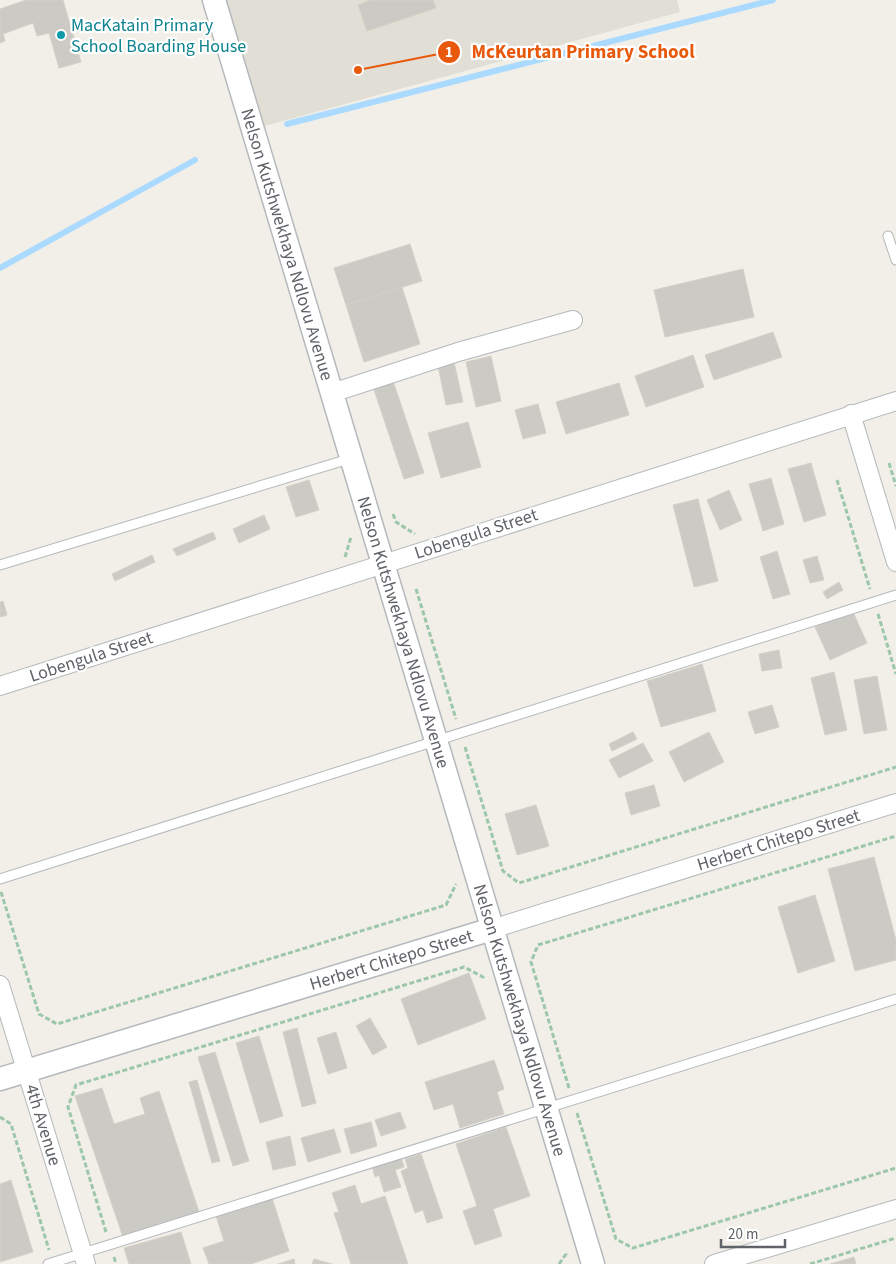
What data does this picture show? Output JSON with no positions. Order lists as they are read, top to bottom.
{
  "streets": {
    "street": [
      "Nelson Kutshwekhaya Ndlovu Avenue",
      "Lobengula Street",
      "Herbert Chitepo Street",
      "4th Avenue"
    ]
  },
  "crossings": [
    ["Nelson Kutshwekhaya Ndlovu Avenue", "Lobengula Street"],
    ["Nelson Kutshwekhaya Ndlovu Avenue", "Herbert Chitepo Street"],
    ["Herbert Chitepo Street", "4th Avenue"]
  ],
  "places": ["MacKatain Primary School Boarding House", "McKeurtan Primary School"],
  "scale_bar": "20 m"
}
